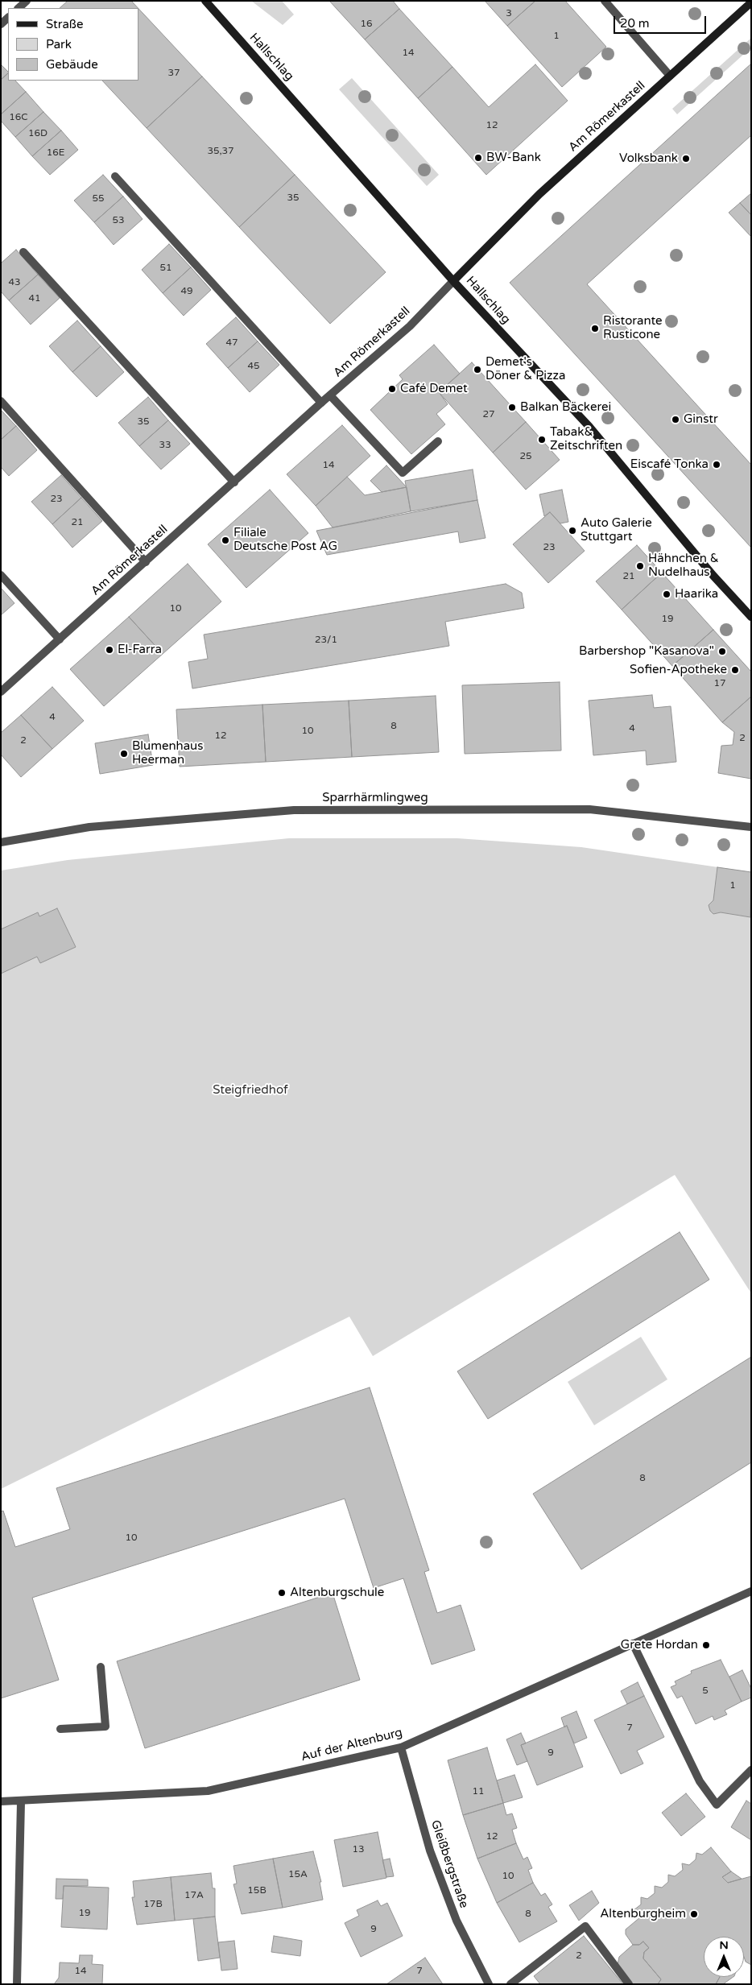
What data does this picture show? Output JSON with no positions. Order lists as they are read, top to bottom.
{
  "streets": {
    "main road": ["Hallschlag", "Am Römerkastell"],
    "street": ["Sparrhärmlingweg", "Auf der Altenburg", "Gleißbergstraße"]
  },
  "crossings": [
    ["Hallschlag", "Am Römerkastell"],
    ["Auf der Altenburg", "Gleißbergstraße"]
  ],
  "parks": ["Steigfriedhof"],
  "places": [
    "BW-Bank",
    "Volksbank",
    "Ristorante Rusticone",
    "Demet's Döner & Pizza",
    "Café Demet",
    "Balkan Bäckerei",
    "Ginstr",
    "Tabak& Zeitschriften",
    "Eiscafé Tonka",
    "Auto Galerie Stuttgart",
    "Filiale Deutsche Post AG",
    "Hähnchen & Nudelhaus",
    "Haarika",
    "El-Farra",
    "Barbershop \"Kasanova\"",
    "Sofien-Apotheke",
    "Blumenhaus Heerman",
    "Altenburgschule",
    "Grete Hordan",
    "Altenburgheim"
  ],
  "house_numbers": [
    "3",
    "16",
    "1",
    "14",
    "37",
    "16C",
    "12",
    "16D",
    "35,37",
    "16E",
    "35",
    "55",
    "53",
    "51",
    "43",
    "49",
    "41",
    "47",
    "45",
    "27",
    "35",
    "33",
    "25",
    "14",
    "23",
    "21",
    "23",
    "21",
    "10",
    "19",
    "23/1",
    "17",
    "4",
    "8",
    "4",
    "10",
    "12",
    "2",
    "2",
    "1",
    "8",
    "10",
    "5",
    "7",
    "9",
    "11",
    "12",
    "13",
    "15A",
    "10",
    "15B",
    "17A",
    "17B",
    "19",
    "8",
    "9",
    "2",
    "14",
    "7"
  ],
  "legend": ["Straße", "Park", "Gebäude"],
  "scale_bar": "20 m",
  "north": "top"
}
